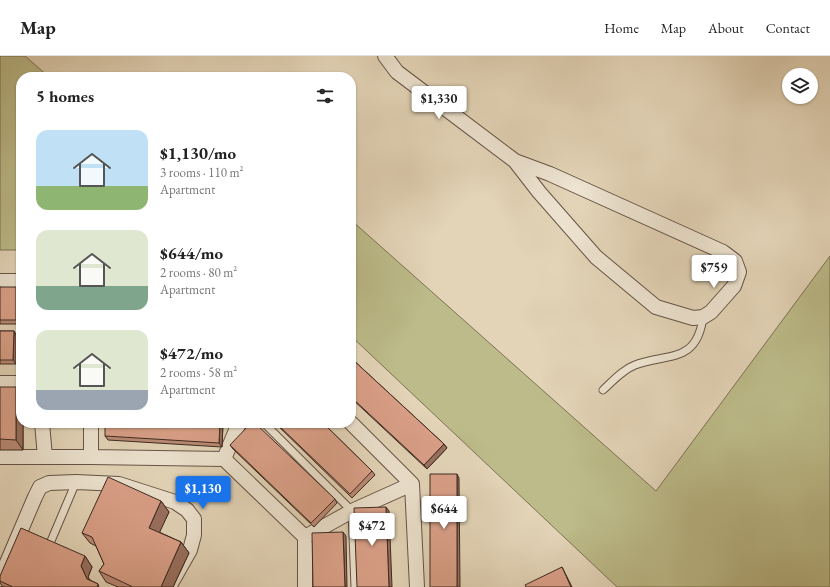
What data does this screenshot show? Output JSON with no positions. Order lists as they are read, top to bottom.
{
  "page": {
    "header": "Map",
    "nav": [
      "Home",
      "Map",
      "About",
      "Contact"
    ],
    "heading": "5 homes",
    "price": [
      "$1,330",
      "$759",
      "$1,130",
      "$644",
      "$472"
    ],
    "list": [
      {
        "name": "$1,130/mo",
        "note": "3 rooms · 110 m² · Apartment"
      },
      {
        "name": "$644/mo",
        "note": "2 rooms · 80 m² · Apartment"
      },
      {
        "name": "$472/mo",
        "note": "2 rooms · 58 m² · Apartment"
      }
    ]
  }
}
